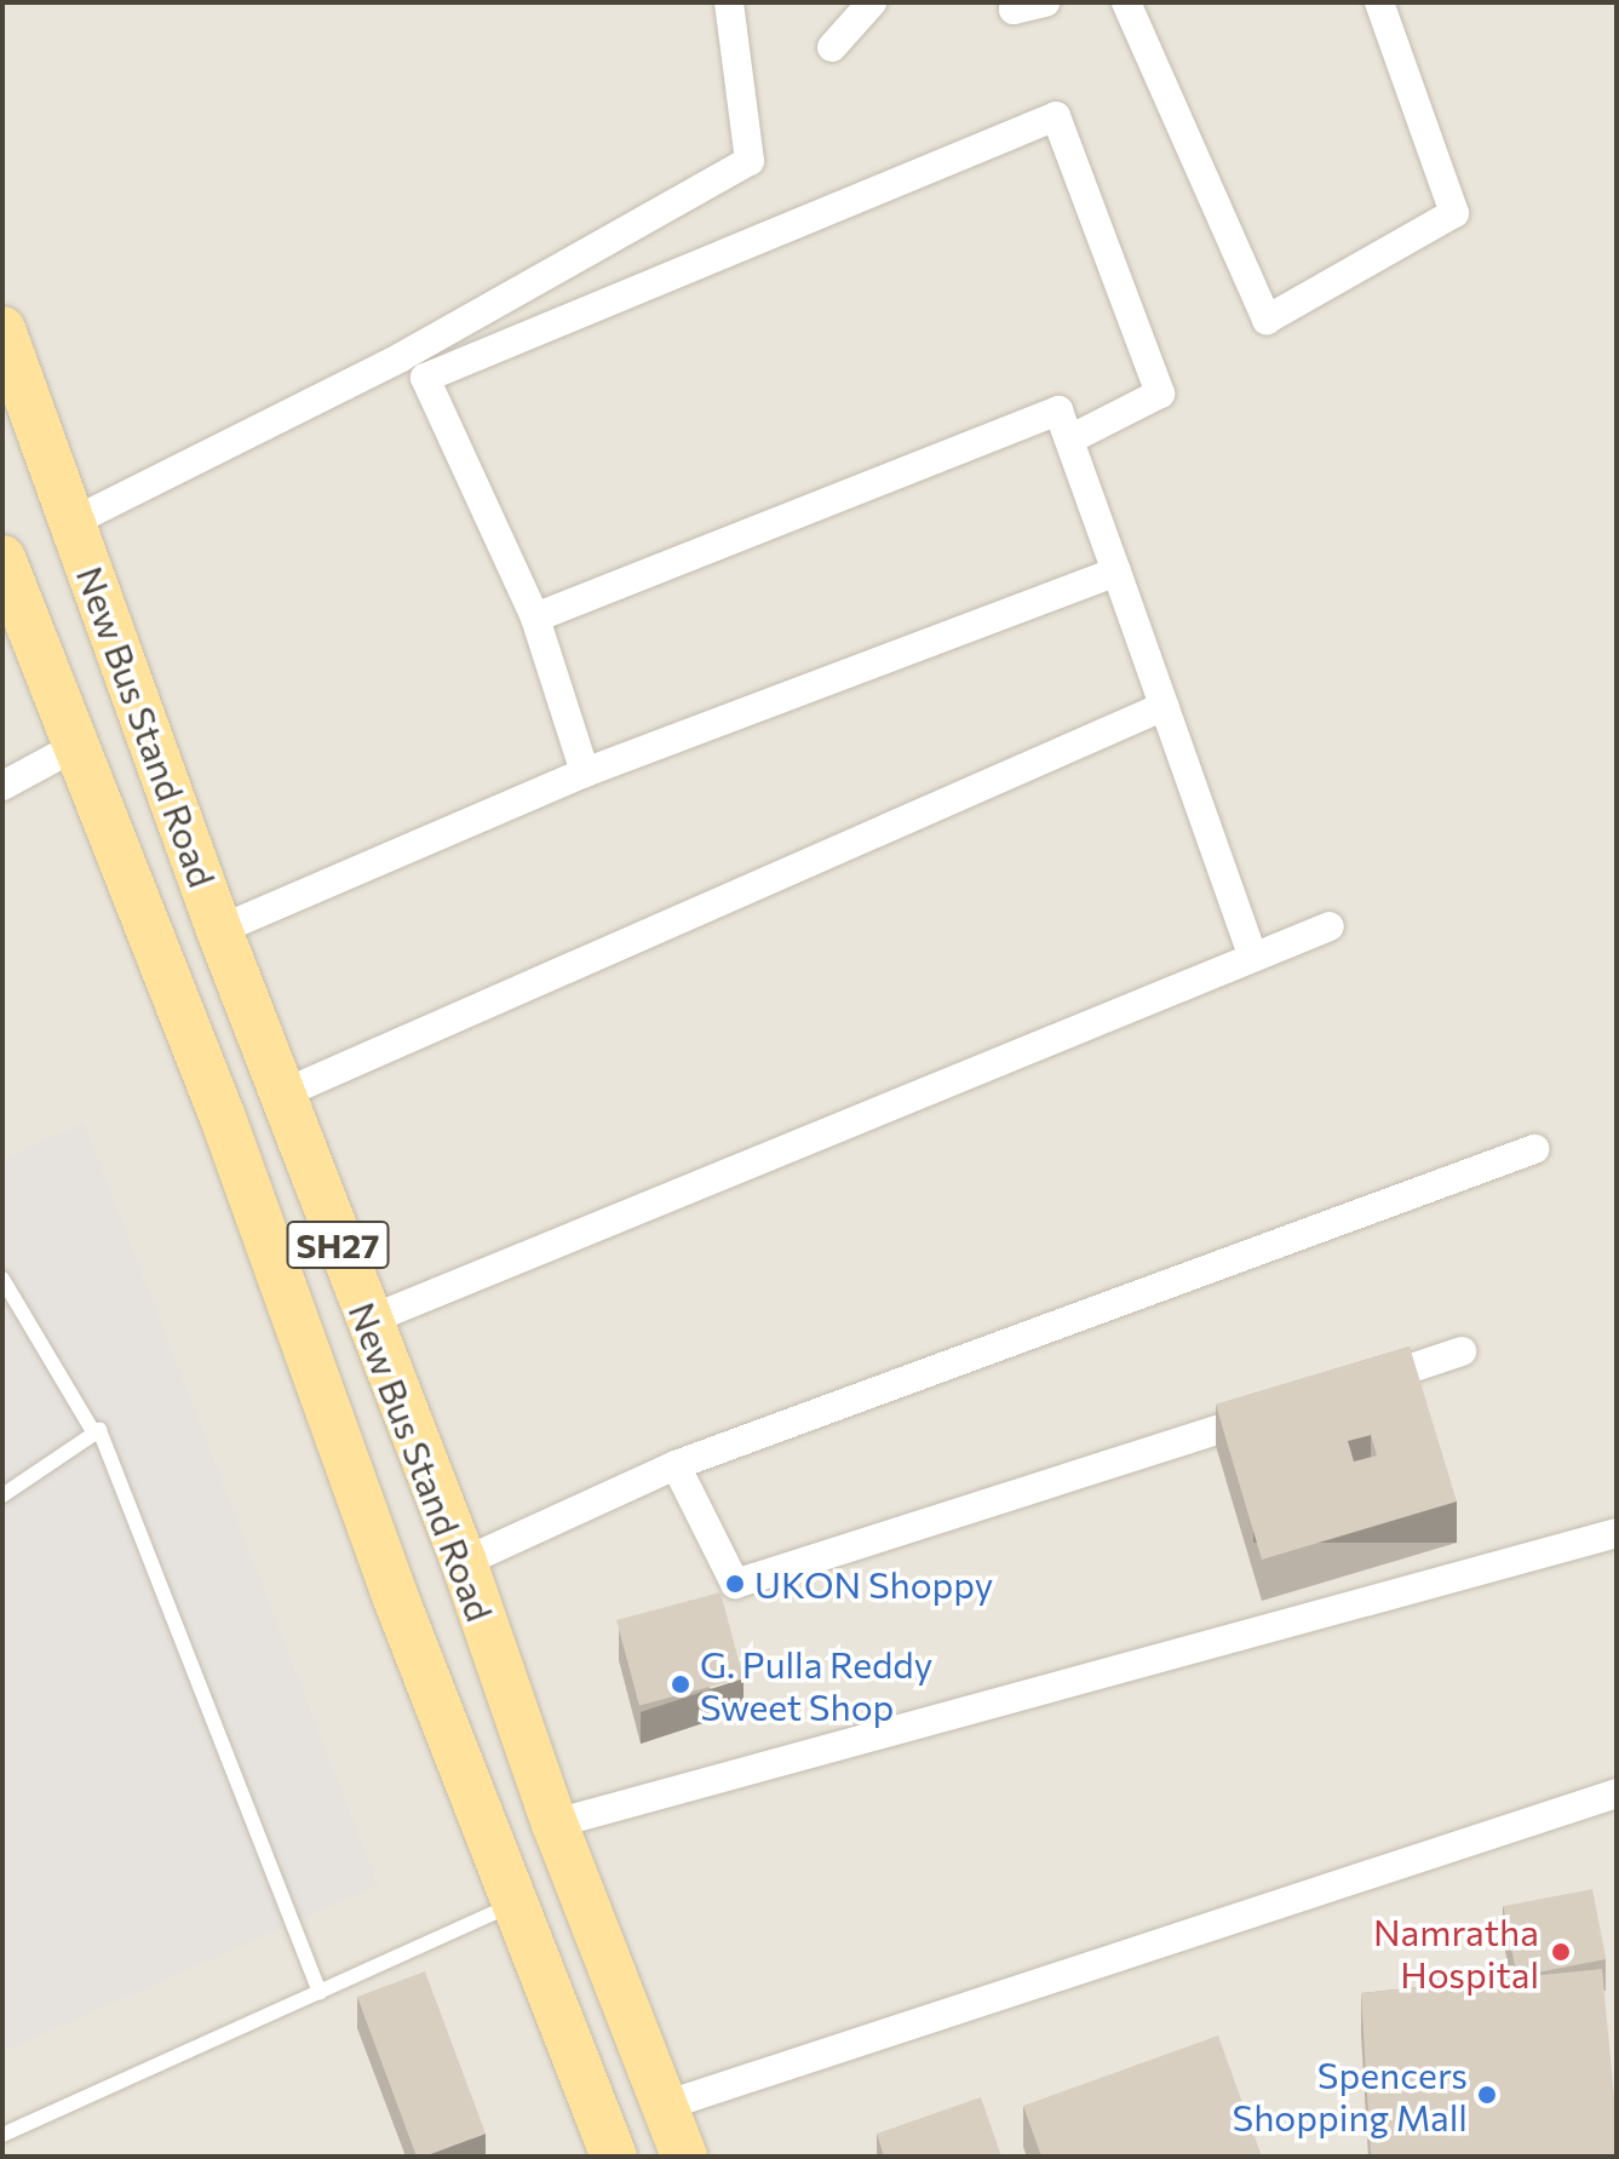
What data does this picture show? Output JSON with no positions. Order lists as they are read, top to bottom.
{
  "streets": {
    "main road": ["New Bus Stand Road", "SH27"]
  },
  "places": [
    "UKON Shoppy",
    "G. Pulla Reddy Sweet Shop",
    "Namratha Hospital",
    "Spencers Shopping Mall"
  ]
}
